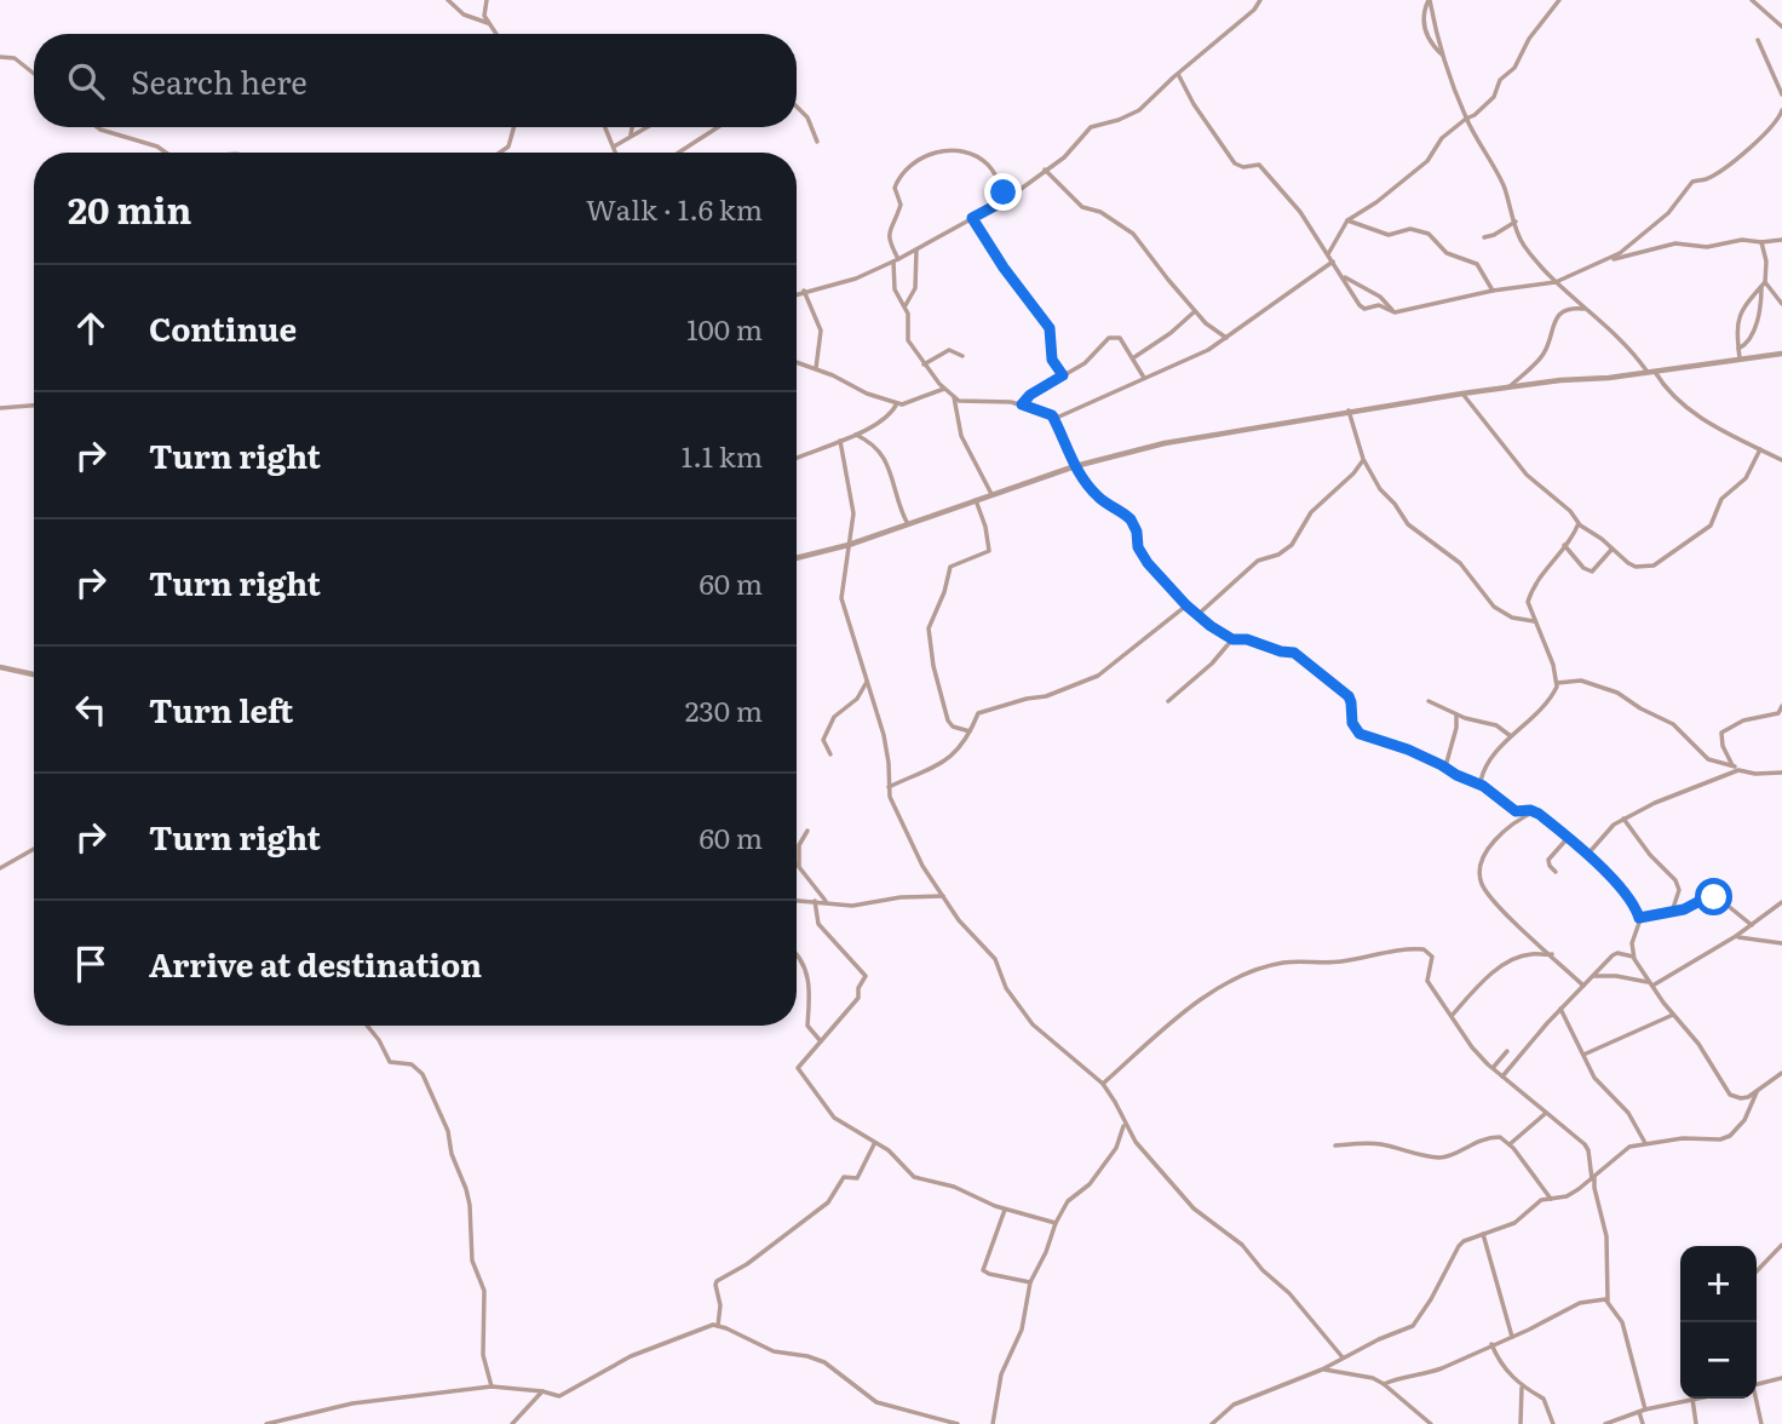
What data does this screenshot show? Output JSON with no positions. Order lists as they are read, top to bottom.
{
  "page": {
    "search": "Search here",
    "heading": ["20 min", "Walk · 1.6 km"],
    "list": [
      ["Continue", "100 m"],
      ["Turn right", "1.1 km"],
      ["Turn right", "60 m"],
      ["Turn left", "230 m"],
      ["Turn right", "60 m"],
      "Arrive at destination"
    ],
    "map_buttons": ["+", "−"]
  }
}
